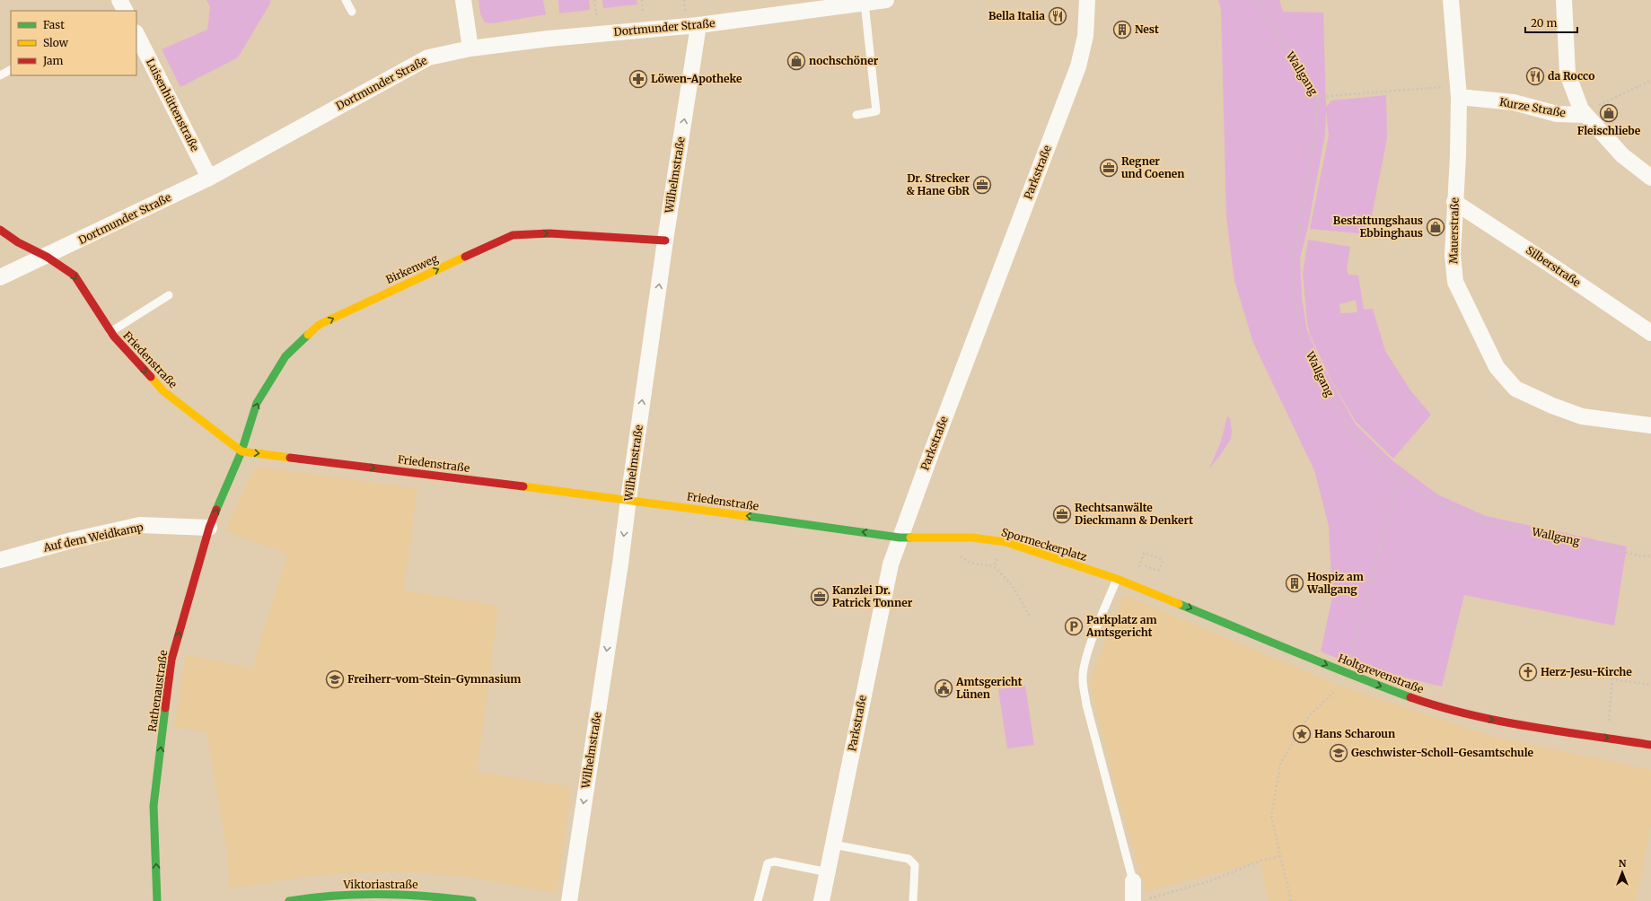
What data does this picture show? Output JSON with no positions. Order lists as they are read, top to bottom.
{
  "streets": {
    "street": [
      "Dortmunder Straße",
      "Luisenhüttenstraße",
      "Kurze Straße",
      "Parkstraße",
      "Wilhelmstraße",
      "Mauerstraße",
      "Silberstraße",
      "Birkenweg",
      "Friedenstraße",
      "Auf dem Weidkamp",
      "Spormeckerplatz",
      "Holtgrevenstraße",
      "Rathenaustraße",
      "Viktoriastraße"
    ],
    "path": ["Wallgang"]
  },
  "crossings": [
    ["Dortmunder Straße", "Luisenhüttenstraße"],
    ["Dortmunder Straße", "Wilhelmstraße"],
    ["Dortmunder Straße", "Friedenstraße"],
    ["Kurze Straße", "Mauerstraße"],
    ["Parkstraße", "Friedenstraße"],
    ["Parkstraße", "Spormeckerplatz"],
    ["Wilhelmstraße", "Birkenweg"],
    ["Wilhelmstraße", "Friedenstraße"],
    ["Mauerstraße", "Silberstraße"],
    ["Birkenweg", "Friedenstraße"],
    ["Birkenweg", "Rathenaustraße"],
    ["Friedenstraße", "Spormeckerplatz"],
    ["Friedenstraße", "Rathenaustraße"],
    ["Auf dem Weidkamp", "Rathenaustraße"],
    ["Spormeckerplatz", "Holtgrevenstraße"]
  ],
  "one_way": ["Birkenweg", "Holtgrevenstraße", "Rathenaustraße"],
  "places": {
    "restaurant": ["Bella Italia", "da Rocco"],
    "building": ["Nest", "Hospiz am Wallgang"],
    "shop": ["nochschöner", "Fleischliebe", "Bestattungshaus Ebbinghaus"],
    "pharmacy": ["Löwen-Apotheke"],
    "office": [
      "Regner und Coenen",
      "Dr. Strecker & Hane GbR",
      "Rechtsanwälte Dieckmann & Denkert",
      "Kanzlei Dr. Patrick Tonner"
    ],
    "parking": ["Parkplatz am Amtsgericht"],
    "church": ["Herz-Jesu-Kirche"],
    "school or university": ["Freiherr-vom-Stein-Gymnasium", "Geschwister-Scholl-Gesamtschule"],
    "public building": ["Amtsgericht Lünen"],
    "place": ["Hans Scharoun"]
  },
  "legend": ["Fast", "Slow", "Jam"],
  "scale_bar": "20 m",
  "north": "top"
}
